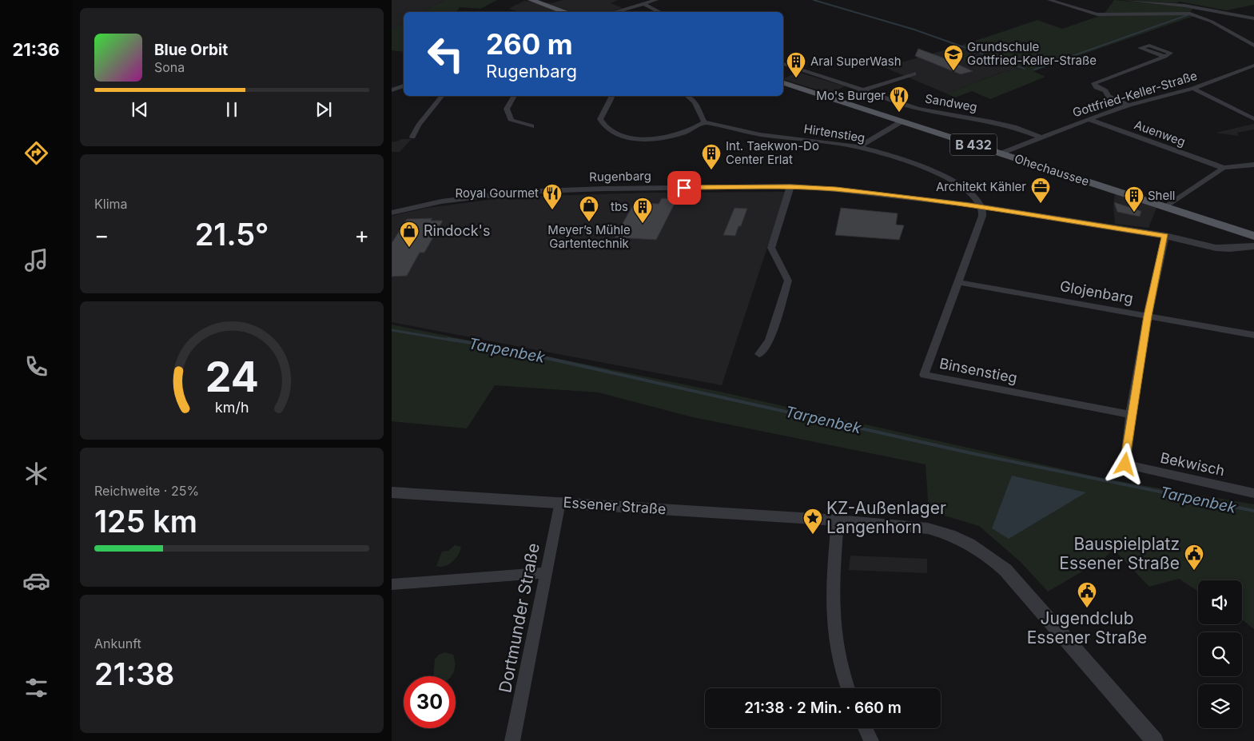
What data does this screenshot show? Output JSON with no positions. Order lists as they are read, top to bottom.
{
  "streets": {
    "main road": ["B 432", "Ohechaussee"],
    "street": [
      "Gottfried-Keller-Straße",
      "Sandweg",
      "Hirtenstieg",
      "Auenweg",
      "Rugenbarg",
      "Glojenbarg",
      "Binsenstieg",
      "Bekwisch",
      "Essener Straße",
      "Dortmunder Straße"
    ]
  },
  "crossings": [
    ["Gottfried-Keller-Straße", "Sandweg"],
    ["Gottfried-Keller-Straße", "Auenweg"],
    ["Gottfried-Keller-Straße", "Ohechaussee"],
    ["Hirtenstieg", "Rugenbarg"],
    ["Hirtenstieg", "Binsenstieg"],
    ["Rugenbarg", "Binsenstieg"],
    ["Glojenbarg", "Binsenstieg"],
    ["Binsenstieg", "Bekwisch"],
    ["Essener Straße", "Dortmunder Straße"]
  ],
  "water": ["Tarpenbek"],
  "places": {
    "school or university": ["Grundschule Gottfried-Keller-Straße"],
    "building": [
      "Aral SuperWash",
      "Int. Taekwon-Do Center Erlat",
      "Shell",
      "tbs"
    ],
    "restaurant": ["Mo's Burger", "Royal Gourmet"],
    "office": ["Architekt Kähler"],
    "shop": ["Meyer’s Mühle Gartentechnik", "Rindock's"],
    "place": ["KZ-Außenlager Langenhorn"],
    "public building": ["Bauspielplatz Essener Straße", "Jugendclub Essener Straße"]
  },
  "page": {
    "tabs": "21:36",
    "turn": ["260 m", "Rugenbarg"],
    "song": ["Blue Orbit", "Sona"],
    "tile": [
      "Klima",
      ["Reichweite · 25%", "125 km"],
      ["Ankunft", "21:38"]
    ],
    "heat": ["−", "21.5°", "+"],
    "limit": "30",
    "trip": "21:38 · 2 Min. · 660 m",
    "gauge": ["24", "km/h"]
  }
}
